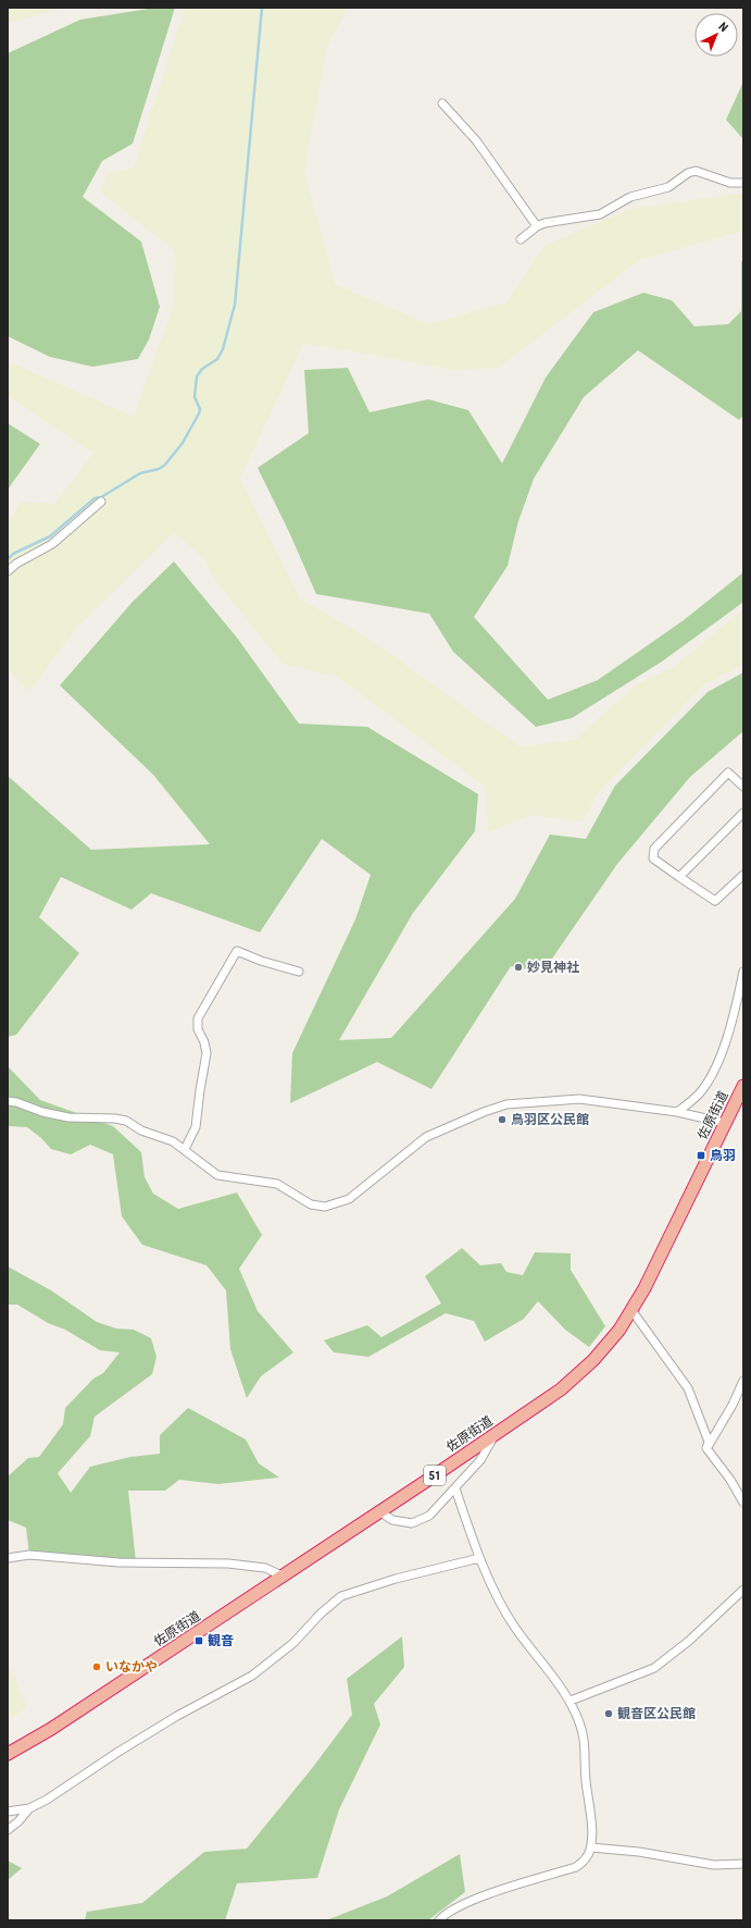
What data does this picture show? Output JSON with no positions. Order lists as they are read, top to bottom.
{
  "streets": {
    "highway": ["佐原街道", "51"]
  },
  "places": {
    "other": [
      "妙見神社",
      "鳥羽区公民館",
      "いなかや",
      "観音区公民館"
    ],
    "transit": ["鳥羽", "観音"]
  },
  "north": "top right"
}
